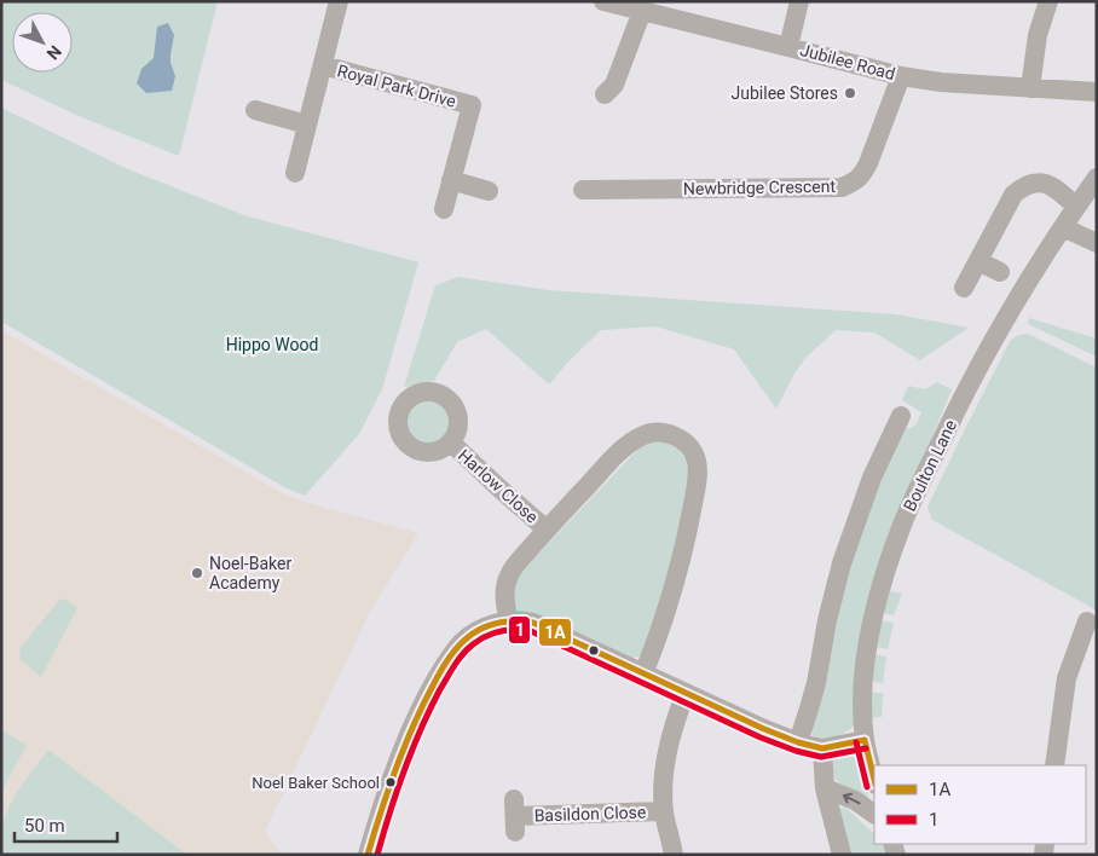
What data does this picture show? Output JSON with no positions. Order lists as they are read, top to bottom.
{
  "streets": {
    "street": [
      "Jubilee Road",
      "Royal Park Drive",
      "Newbridge Crescent",
      "Boulton Lane",
      "Harlow Close",
      "Basildon Close"
    ]
  },
  "crossings": [
    ["Jubilee Road", "Newbridge Crescent"]
  ],
  "parks": ["Hippo Wood"],
  "places": ["Jubilee Stores", "Noel-Baker Academy", "Noel Baker School"],
  "lines": ["transit line 1A", "transit line 1"],
  "legend": ["1A", "1"],
  "scale_bar": "50 m",
  "north": "bottom right"
}
